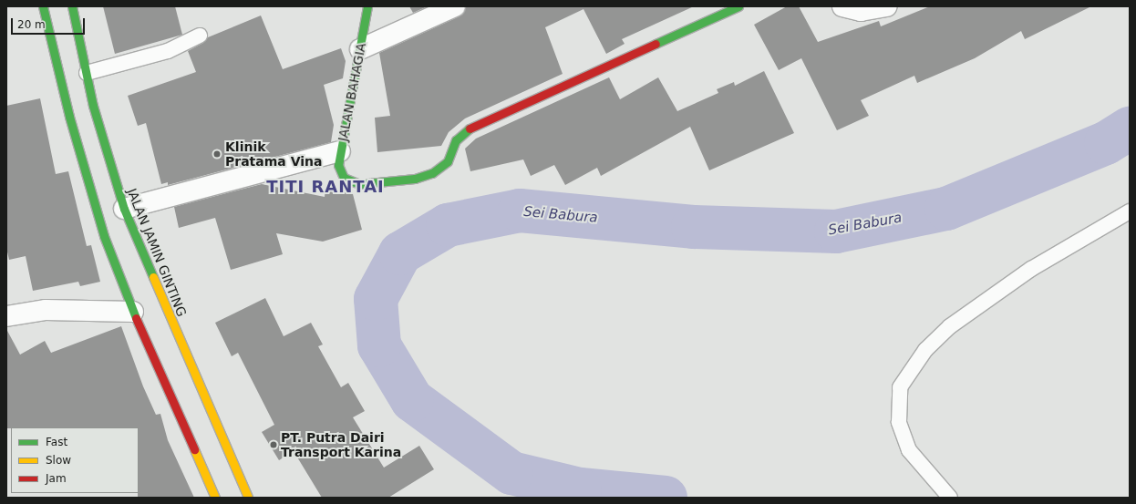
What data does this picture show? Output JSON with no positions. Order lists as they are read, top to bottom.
{
  "streets": {
    "main road": ["JALAN BAHAGIA", "JALAN JAMIN GINTING"]
  },
  "crossings": [
    ["JALAN BAHAGIA", "JALAN JAMIN GINTING"]
  ],
  "districts": ["TITI RANTAI"],
  "water": ["Sei Babura"],
  "places": ["Klinik Pratama Vina", "PT. Putra Dairi Transport Karina"],
  "legend": ["Fast", "Slow", "Jam"],
  "scale_bar": "20 m"
}
